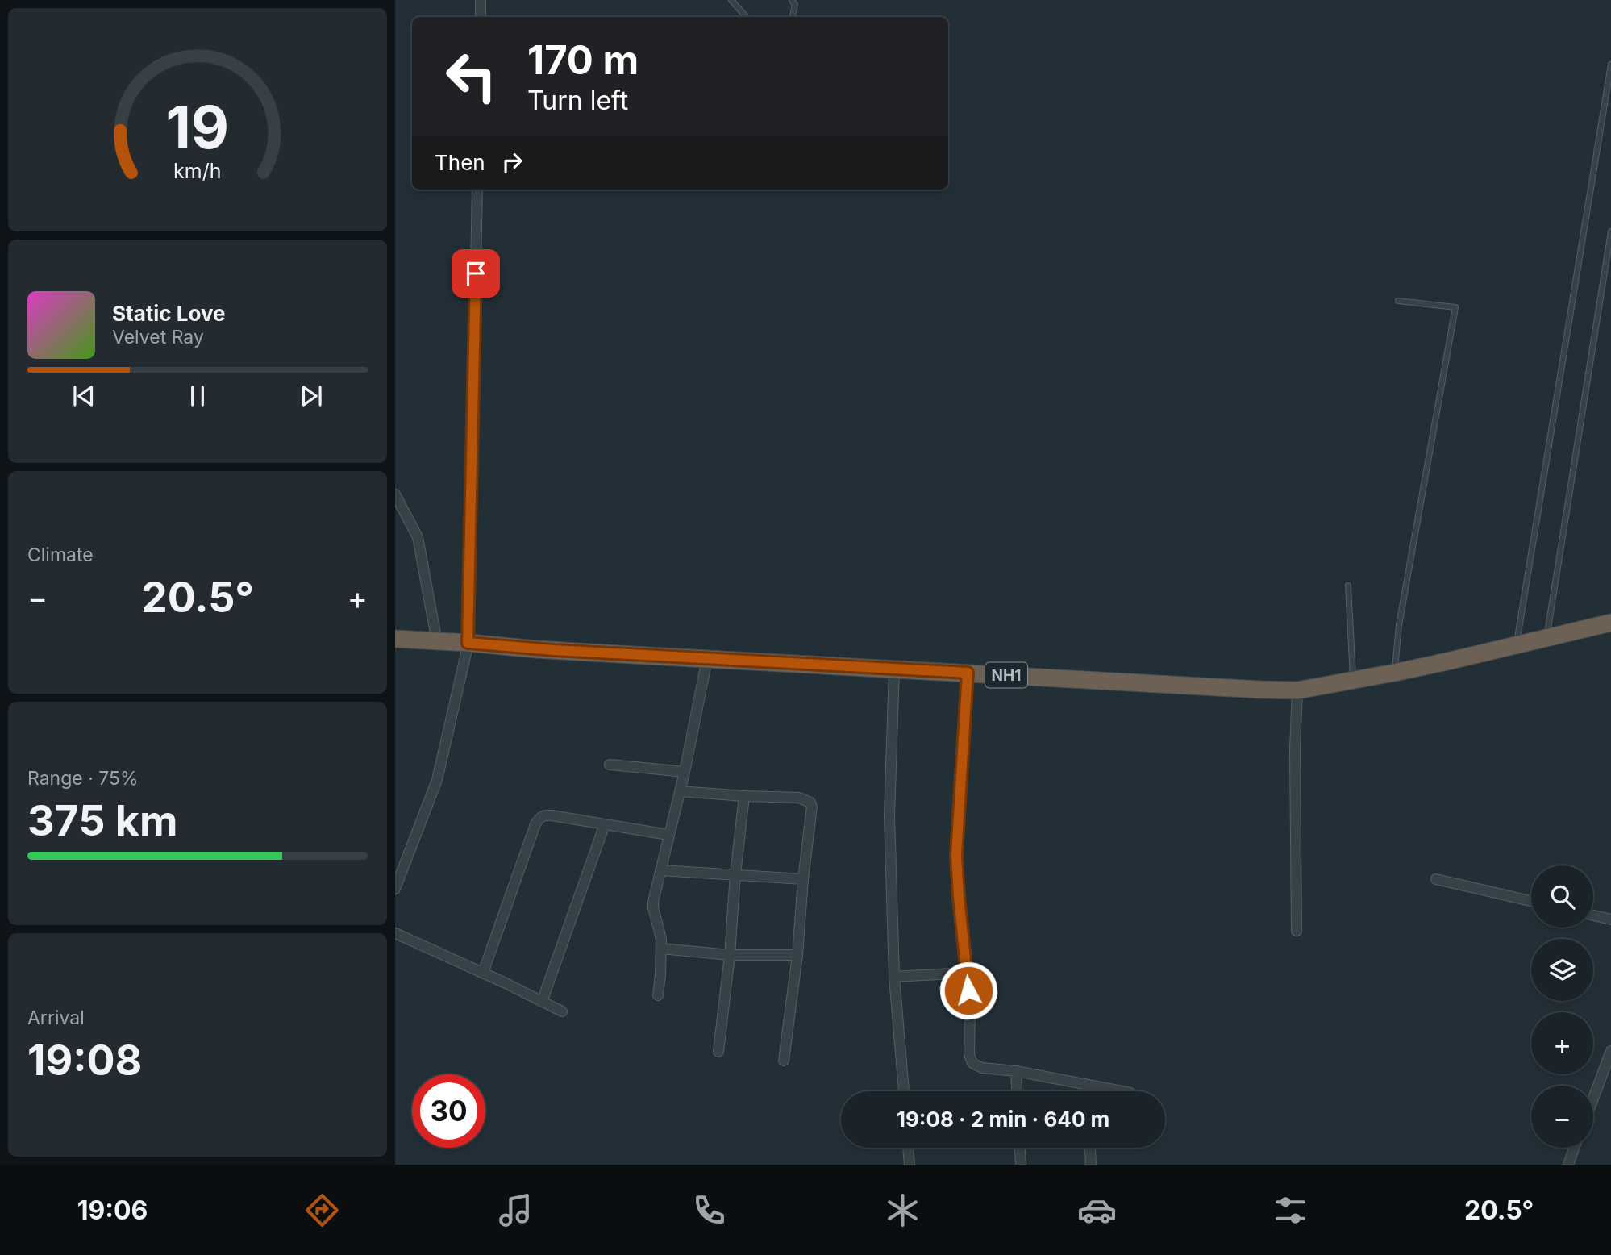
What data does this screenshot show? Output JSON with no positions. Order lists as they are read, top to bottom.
{
  "streets": {
    "highway": ["NH1"]
  },
  "page": {
    "turn": ["170 m", "Turn left"],
    "then": "Then",
    "song": ["Static Love", "Velvet Ray"],
    "tile": [
      "Climate",
      ["Range · 75%", "375 km"],
      ["Arrival", "19:08"]
    ],
    "heat": ["−", "20.5°", "+"],
    "map_buttons": ["+", "−"],
    "limit": "30",
    "trip": "19:08 · 2 min · 640 m",
    "tabs": ["19:06", "20.5°"],
    "gauge": ["19", "km/h"]
  }
}
